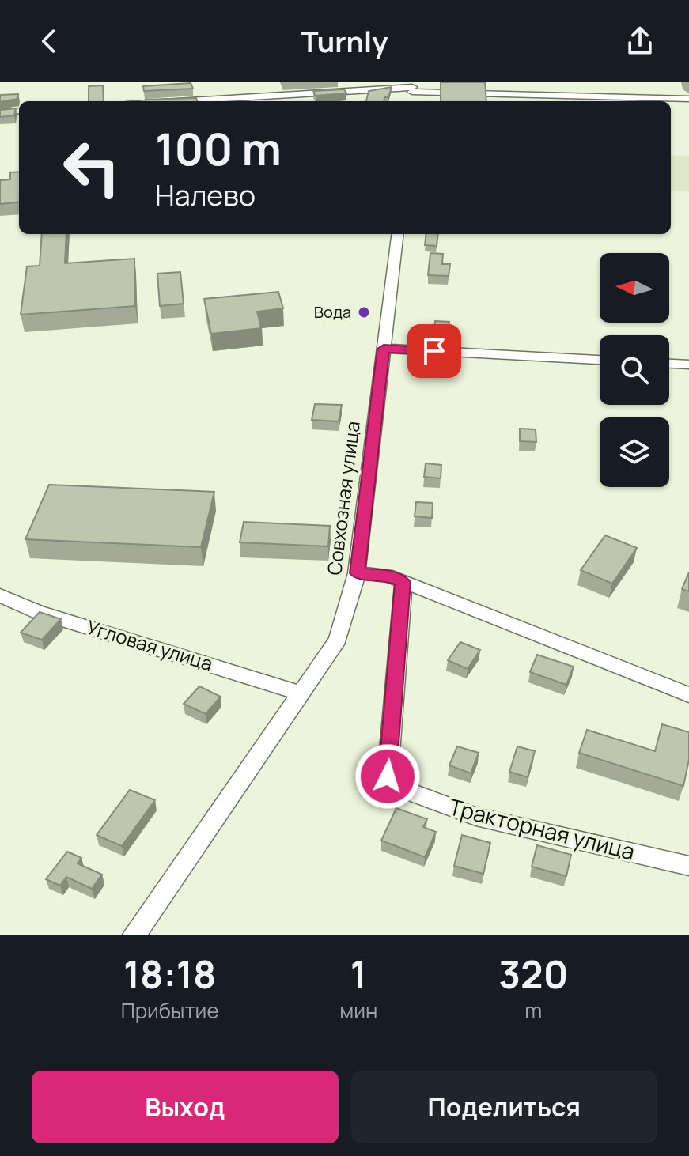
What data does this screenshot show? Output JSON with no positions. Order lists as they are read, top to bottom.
{
  "streets": {
    "street": ["Совхозная улица", "Угловая улица", "Тракторная улица"]
  },
  "crossings": [
    ["Совхозная улица", "Угловая улица"]
  ],
  "places": ["Вода"],
  "north": "left",
  "page": {
    "header": "Turnly",
    "turn": ["100 m", "Налево"],
    "eta": [
      "18:18",
      "Прибытие",
      "1",
      "мин",
      "320",
      "m"
    ],
    "buttons": ["Выход", "Поделиться"]
  }
}
